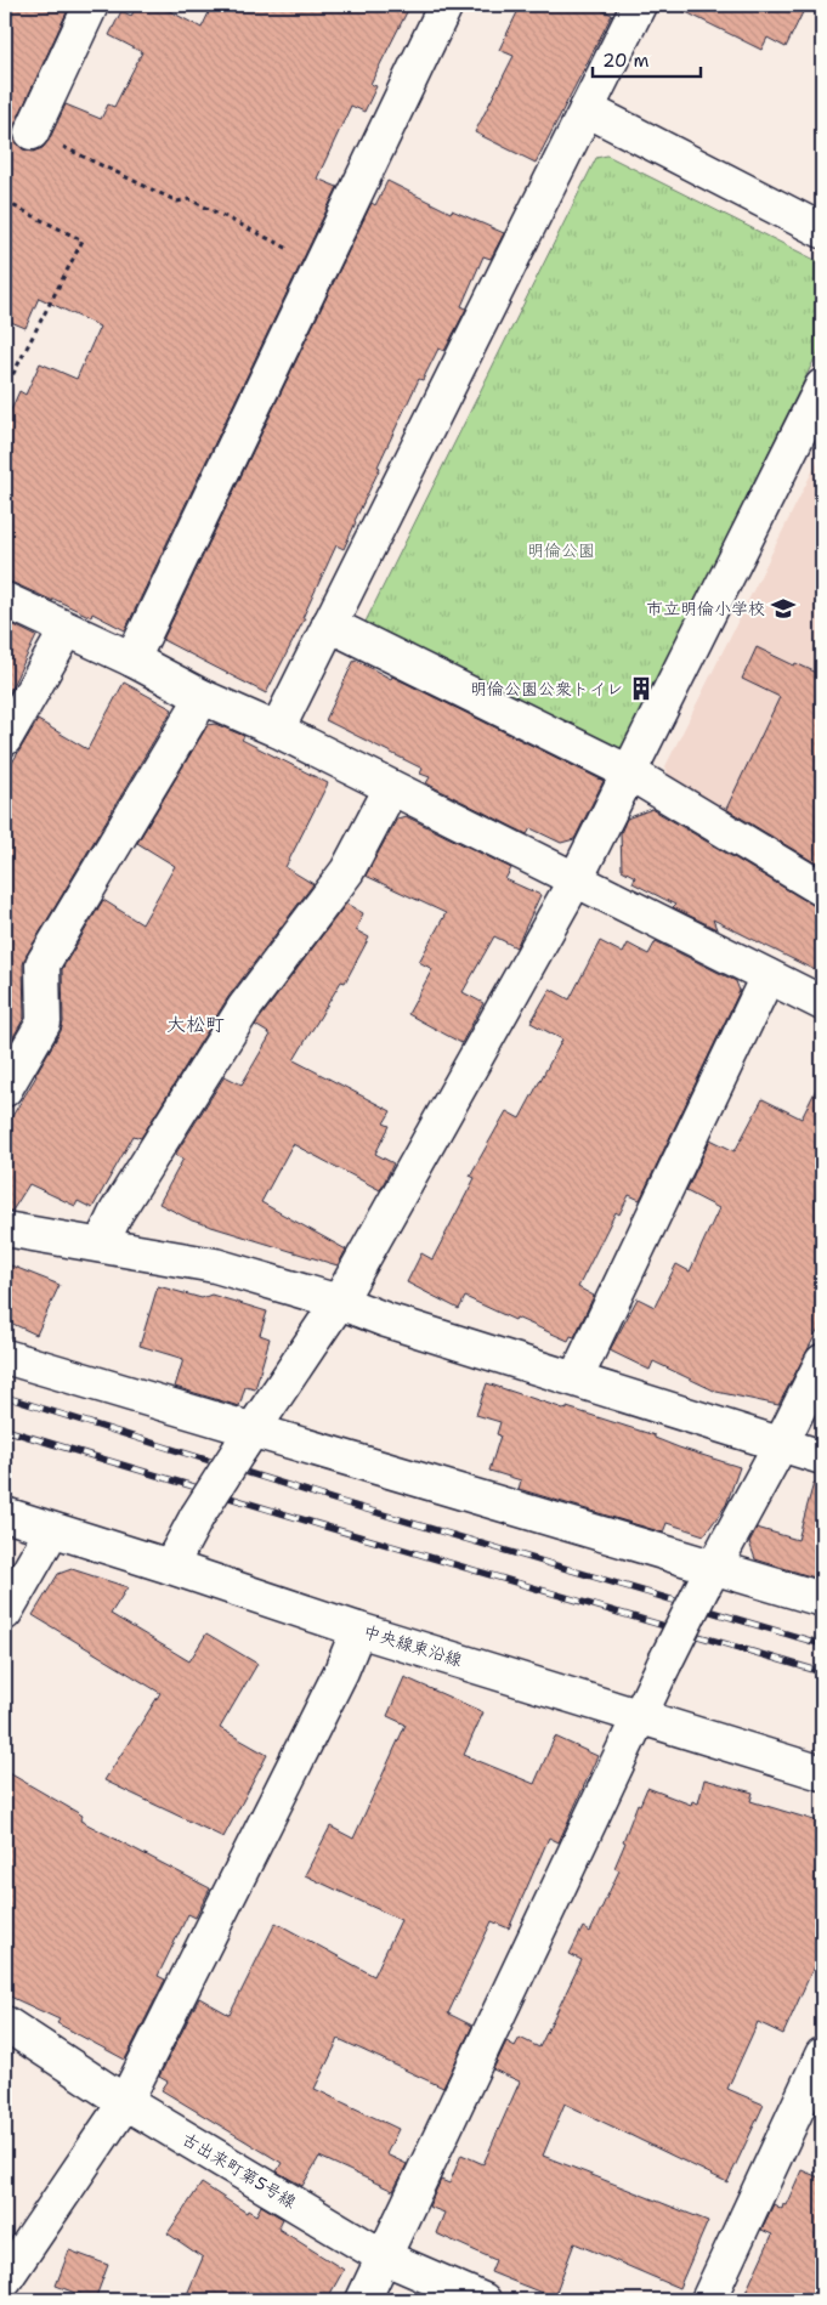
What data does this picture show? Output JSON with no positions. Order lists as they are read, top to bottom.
{
  "streets": {
    "street": ["中央線東沿線", "古出来町第5号線"]
  },
  "districts": ["大松町"],
  "parks": ["明倫公園"],
  "places": {
    "school or university": ["市立明倫小学校"],
    "building": ["明倫公園公衆トイレ"]
  },
  "scale_bar": "20 m"
}
